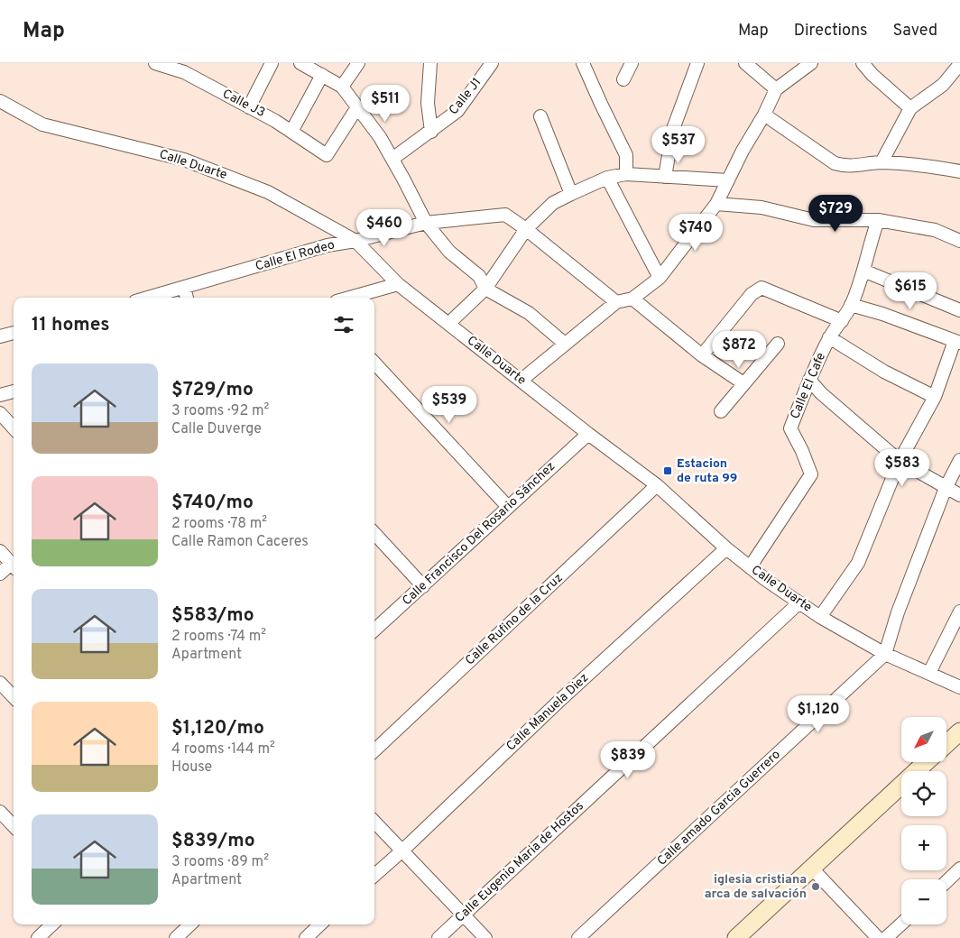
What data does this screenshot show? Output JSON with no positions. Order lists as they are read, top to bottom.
{
  "streets": {
    "street": [
      "Calle J1",
      "Calle J3",
      "Calle Duarte",
      "Calle El Rodeo",
      "Calle El Cafe",
      "Calle Francisco Del Rosario Sánchez",
      "Calle Rufino de la Cruz",
      "Calle Manuela Diez",
      "Calle amado Garcia Guerrero",
      "Calle Eugenio Maria de Hostos"
    ]
  },
  "crossings": [
    ["Calle Duarte", "Calle El Rodeo"],
    ["Calle Duarte", "Calle El Cafe"],
    ["Calle Duarte", "Calle Francisco Del Rosario Sánchez"],
    ["Calle Duarte", "Calle Rufino de la Cruz"],
    ["Calle Duarte", "Calle Manuela Diez"],
    ["Calle Duarte", "Calle amado Garcia Guerrero"],
    ["Calle Duarte", "Calle Eugenio Maria de Hostos"]
  ],
  "places": {
    "transit": ["Estacion de ruta 99"],
    "other": ["iglesia cristiana arca de salvación"]
  },
  "north": "bottom left",
  "page": {
    "header": "Map",
    "nav": ["Map", "Directions", "Saved"],
    "price": [
      "$511",
      "$537",
      "$729",
      "$460",
      "$740",
      "$615",
      "$872",
      "$539",
      "$583",
      "$1,120",
      "$839"
    ],
    "heading": "11 homes",
    "list": [
      {
        "name": "$729/mo",
        "note": "3 rooms · 92 m² · Calle Duverge"
      },
      {
        "name": "$740/mo",
        "note": "2 rooms · 78 m² · Calle Ramon Caceres"
      },
      {
        "name": "$583/mo",
        "note": "2 rooms · 74 m² · Apartment"
      },
      {
        "name": "$1,120/mo",
        "note": "4 rooms · 144 m² · House"
      },
      {
        "name": "$839/mo",
        "note": "3 rooms · 89 m² · Apartment"
      }
    ],
    "map_buttons": ["+", "−"]
  }
}
